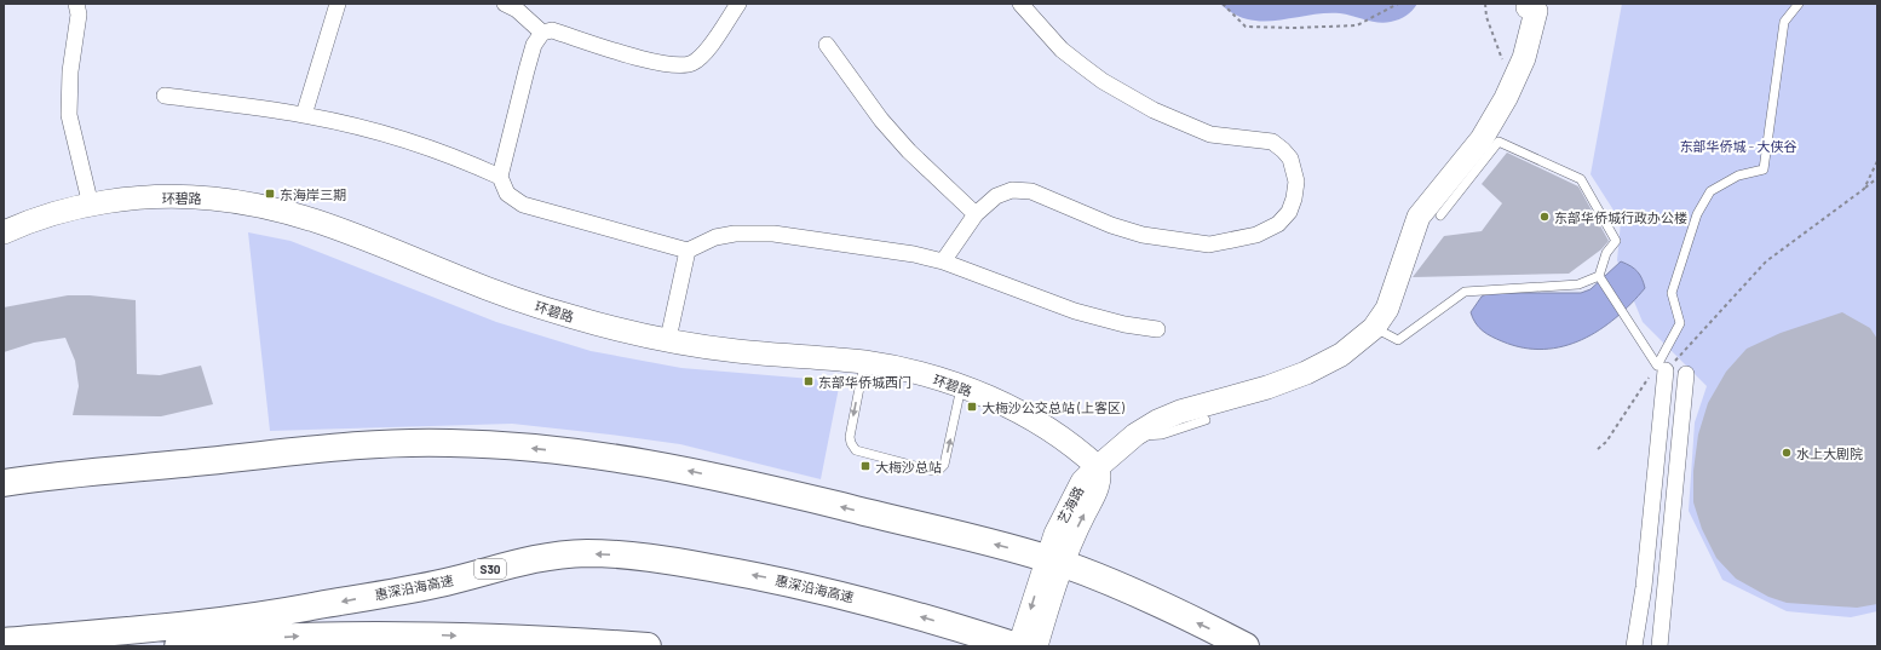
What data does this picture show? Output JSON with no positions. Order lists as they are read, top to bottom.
{
  "streets": {
    "highway": ["S30", "惠深沿海高速"],
    "street": ["环碧路", "艺海路"]
  },
  "crossings": [
    ["环碧路", "艺海路"],
    ["艺海路", "惠深沿海高速"]
  ],
  "parks": ["东部华侨城 - 大侠谷"],
  "places": {
    "transit": [
      "东海岸三期",
      "东部华侨城西门",
      "大梅沙公交总站 (上客区)",
      "大梅沙总站"
    ],
    "other": ["东部华侨城行政办公楼", "水上大剧院"]
  }
}
